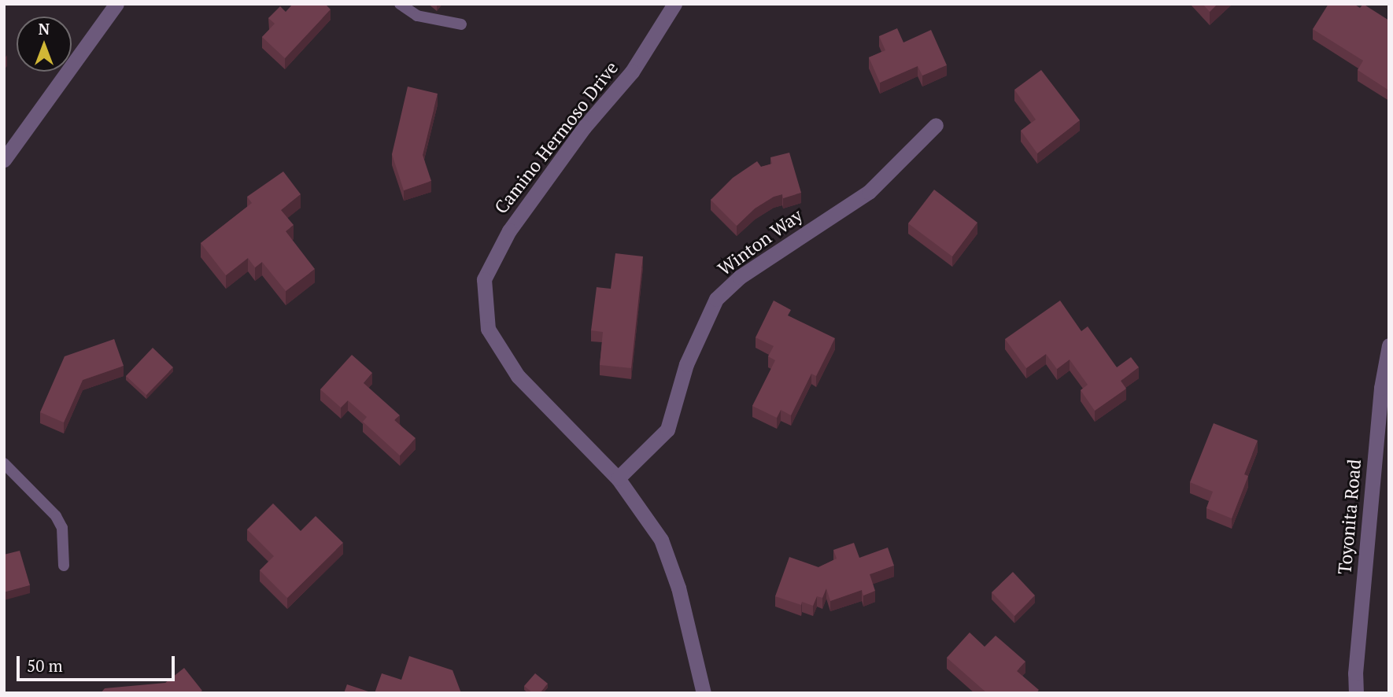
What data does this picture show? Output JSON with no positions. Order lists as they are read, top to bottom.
{
  "streets": {
    "street": ["Camino Hermoso Drive", "Winton Way", "Toyonita Road"]
  },
  "crossings": [
    ["Camino Hermoso Drive", "Winton Way"]
  ],
  "scale_bar": "50 m",
  "north": "top"
}
